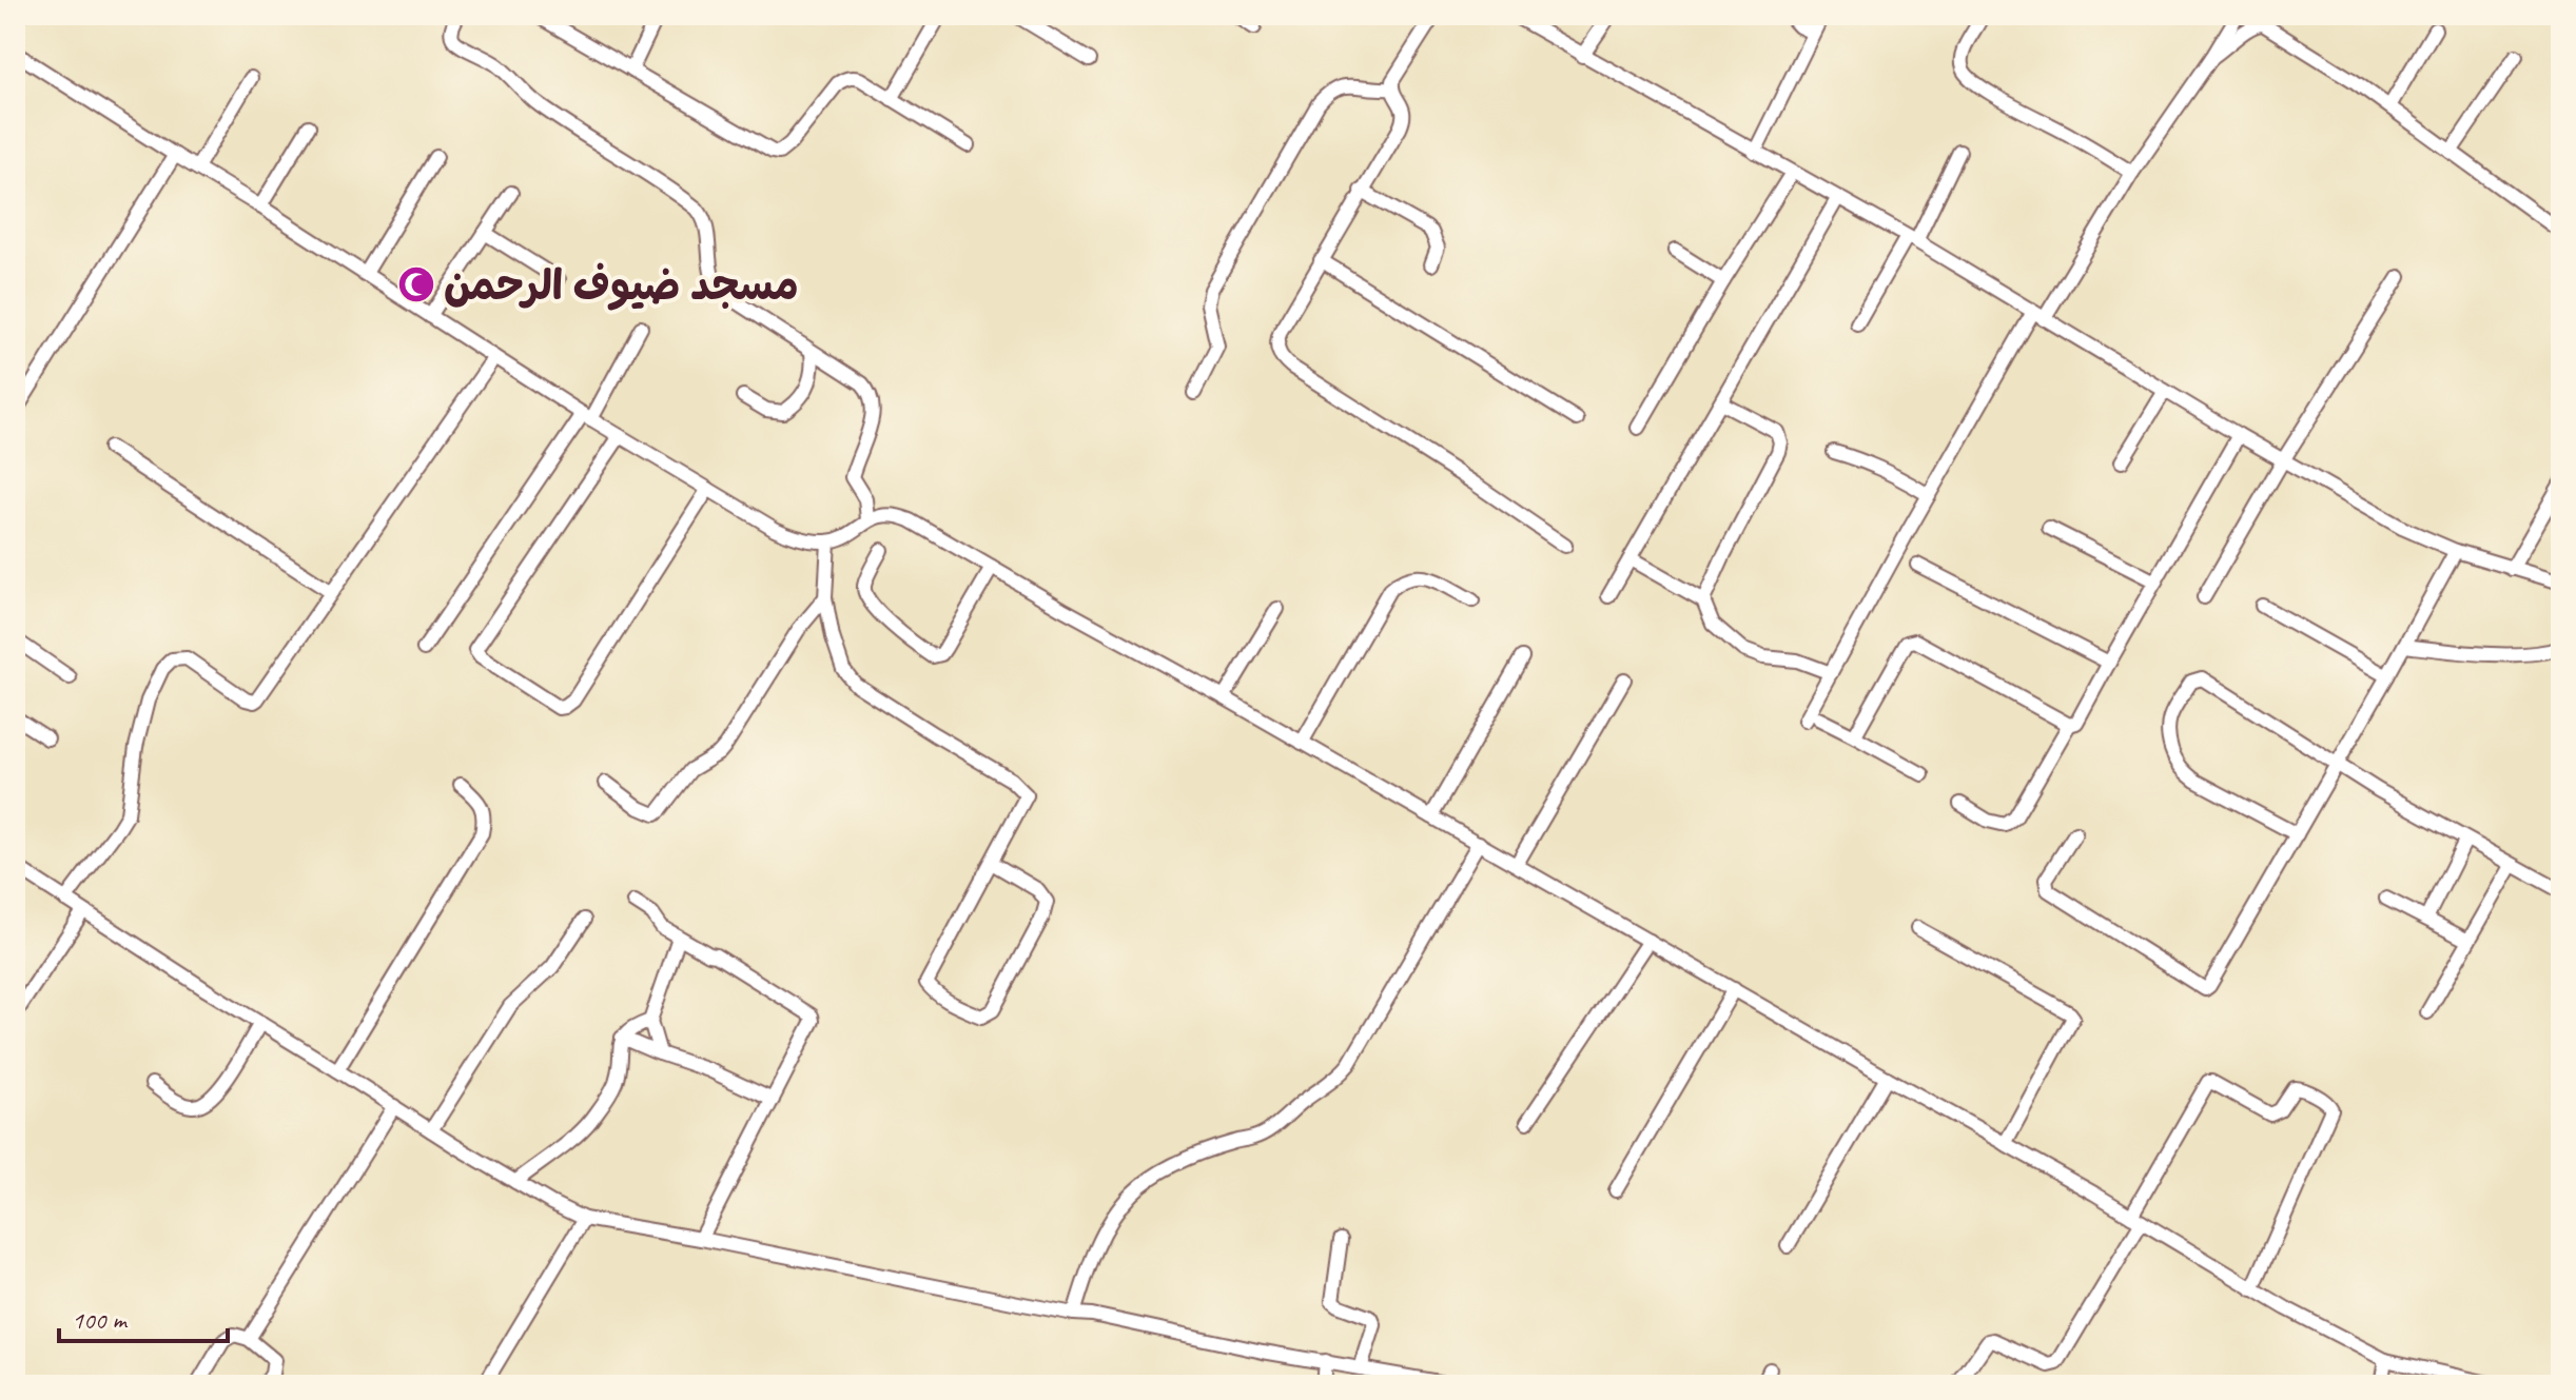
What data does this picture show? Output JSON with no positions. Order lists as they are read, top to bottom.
{
  "places": {
    "mosque": ["مسجد ضيوف الرحمن"]
  },
  "scale_bar": "100 m"
}
